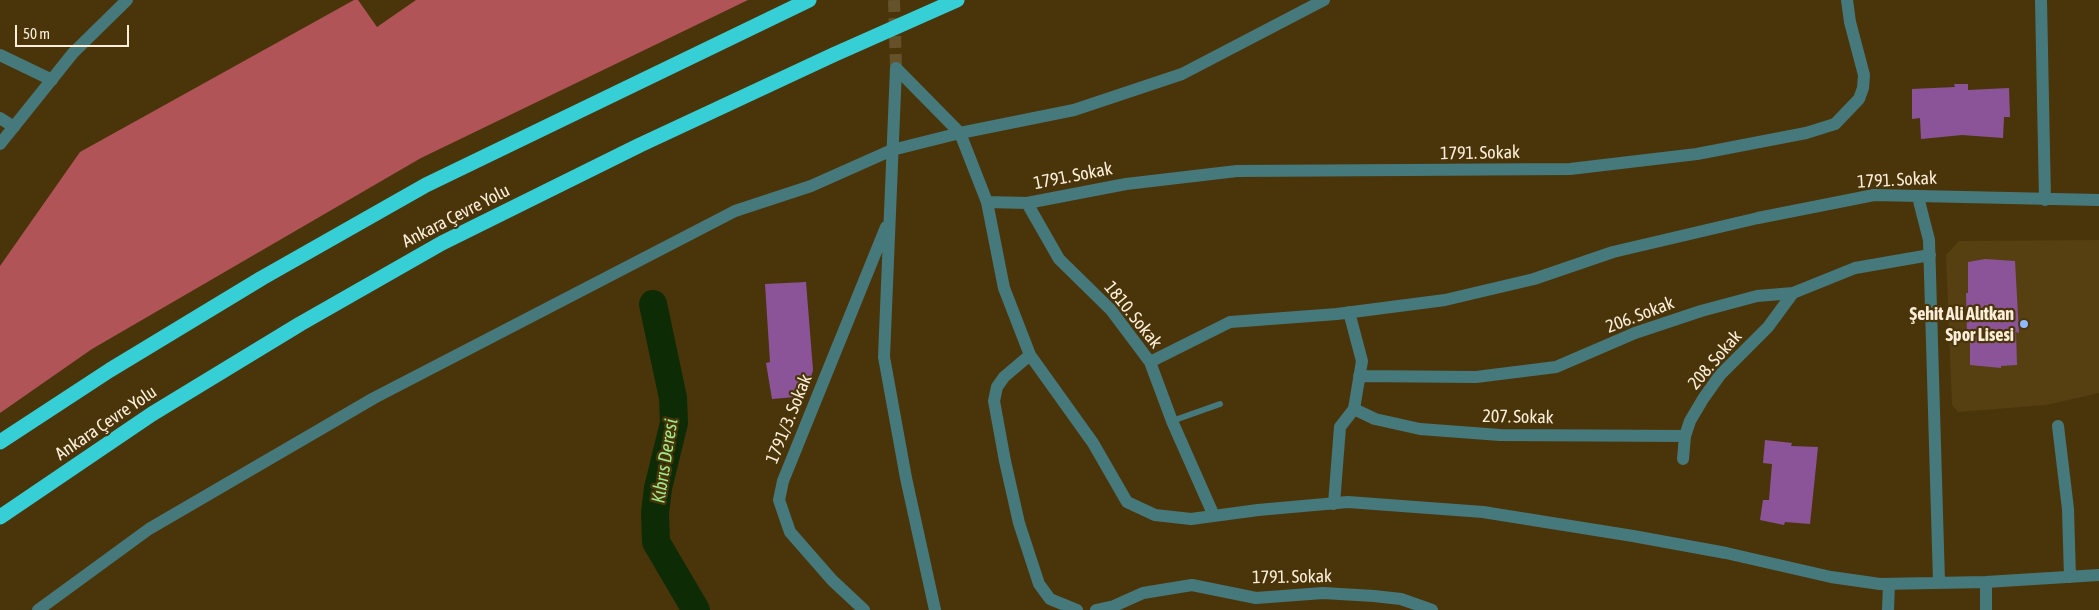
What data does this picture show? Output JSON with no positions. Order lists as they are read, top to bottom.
{
  "streets": {
    "highway": ["Ankara Çevre Yolu"],
    "street": [
      "1791. Sokak",
      "1810. Sokak",
      "206. Sokak",
      "208. Sokak",
      "207. Sokak",
      "1791/3. Sokak"
    ]
  },
  "crossings": [
    ["1791. Sokak", "1810. Sokak"],
    ["206. Sokak", "208. Sokak"],
    ["208. Sokak", "207. Sokak"]
  ],
  "water": ["Kıbrıs Deresi"],
  "places": ["Şehit Ali Alıtkan Spor Lisesi"],
  "scale_bar": "50 m"
}
